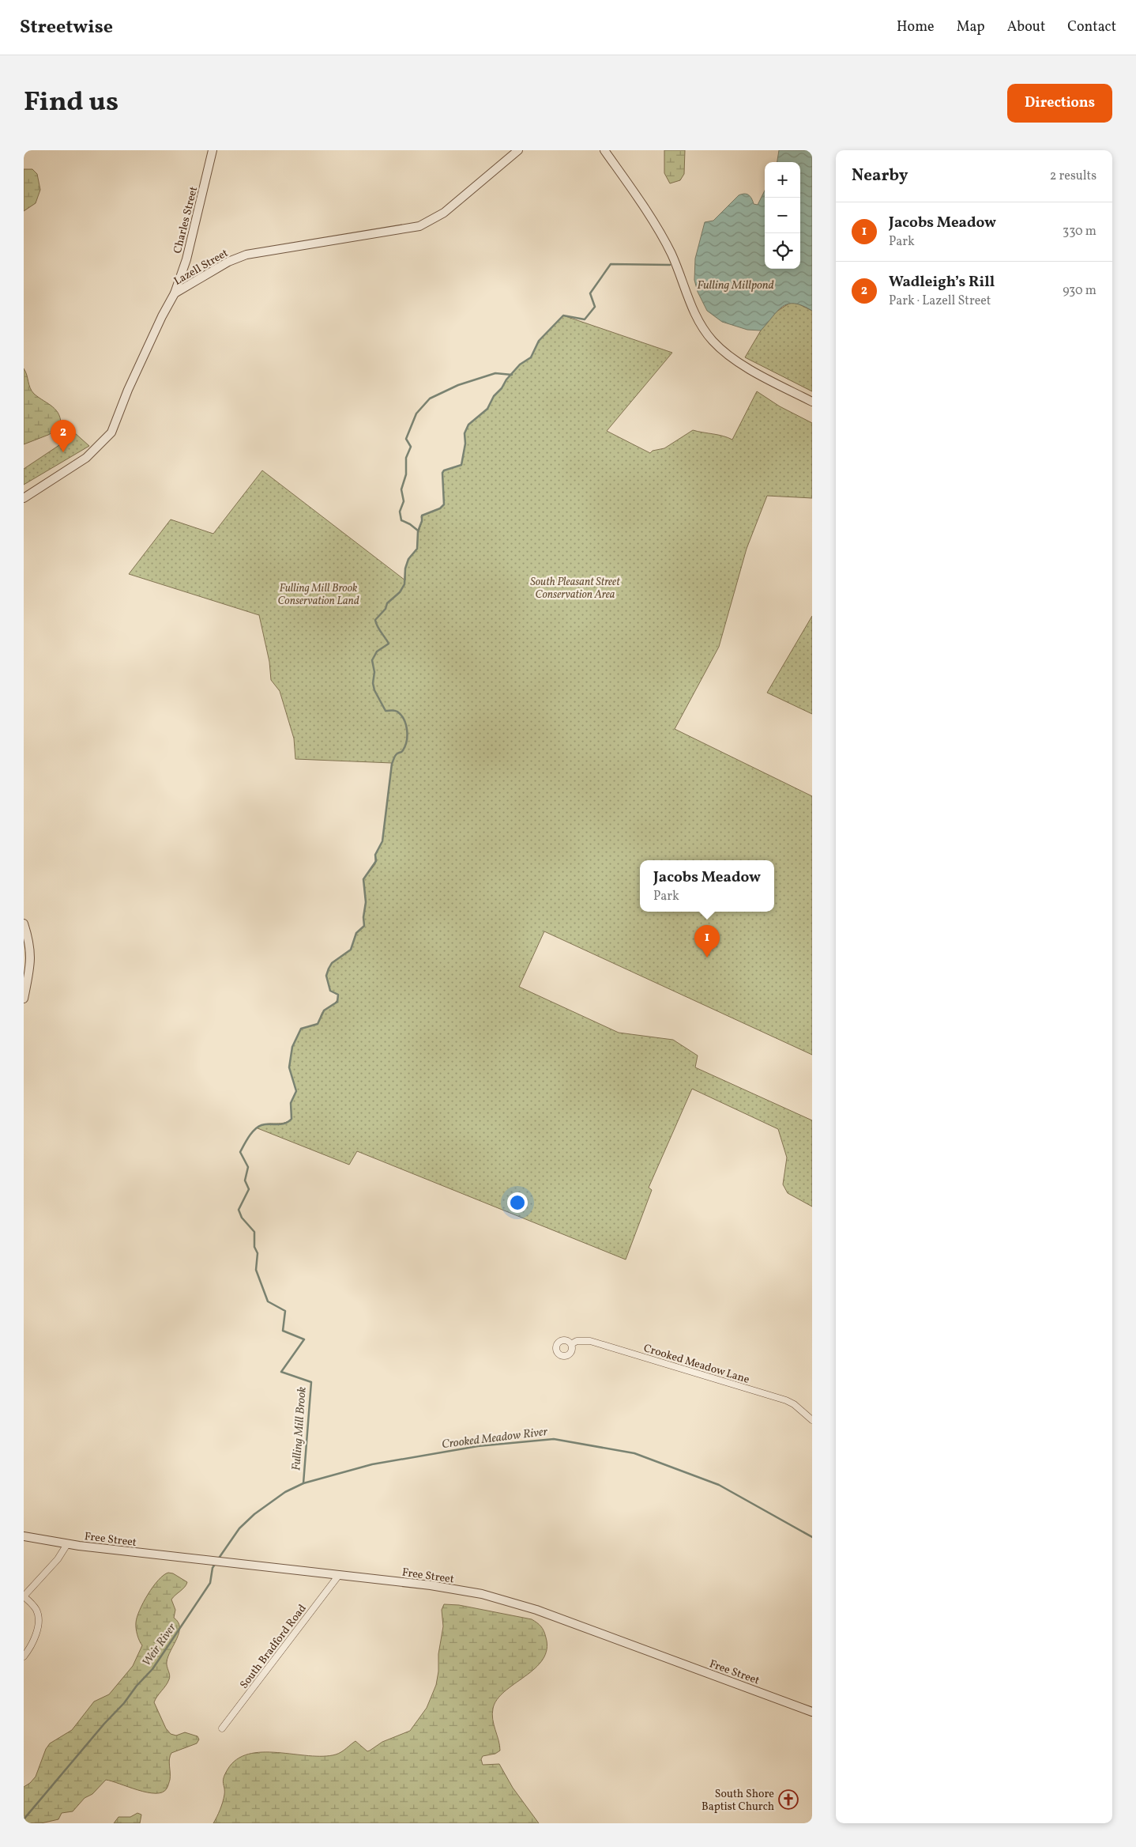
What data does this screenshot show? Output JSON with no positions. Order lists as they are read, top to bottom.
{
  "streets": {
    "street": [
      "Charles Street",
      "Lazell Street",
      "Crooked Meadow Lane",
      "Free Street",
      "South Bradford Road"
    ]
  },
  "crossings": [
    ["Charles Street", "Lazell Street"],
    ["Free Street", "South Bradford Road"]
  ],
  "water": [
    "Fulling Millpond",
    "Fulling Mill Brook",
    "Crooked Meadow River",
    "Weir River"
  ],
  "parks": ["South Pleasant Street Conservation Area", "Fulling Mill Brook Conservation Land"],
  "places": {
    "church": ["South Shore Baptist Church"]
  },
  "page": {
    "header": "Streetwise",
    "nav": [
      "Home",
      "Map",
      "About",
      "Contact"
    ],
    "title": "Find us",
    "buttons": "Directions",
    "heading": ["Nearby", "2 results"],
    "map_buttons": ["+", "−"],
    "list": [
      {
        "mark": "1",
        "name": "Jacobs Meadow",
        "note": "Park",
        "value": "330 m"
      },
      {
        "mark": "2",
        "name": "Wadleigh’s Rill",
        "note": "Park · Lazell Street",
        "value": "930 m"
      }
    ],
    "pins": ["2", "1"],
    "popup": ["Jacobs Meadow", "Park"]
  }
}
